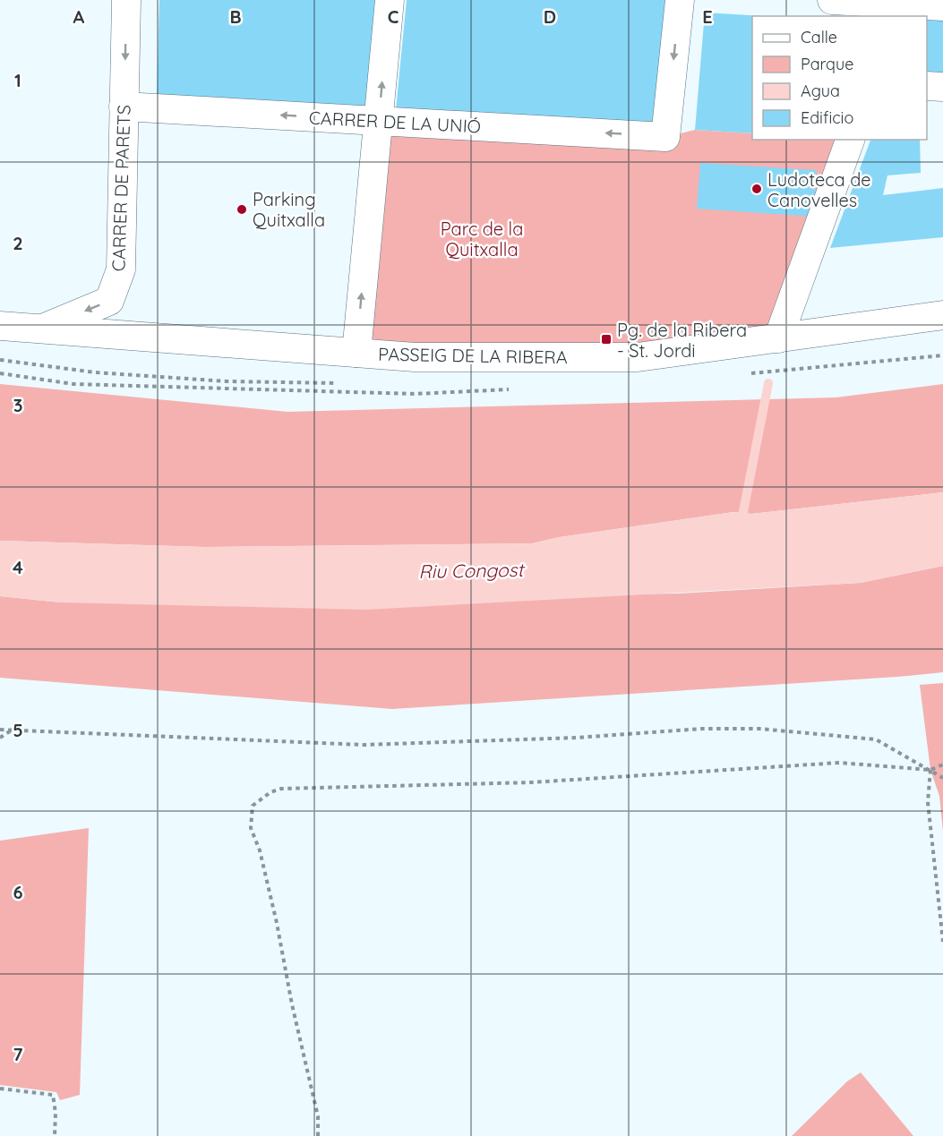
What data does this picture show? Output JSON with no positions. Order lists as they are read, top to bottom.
{
  "streets": {
    "street": ["CARRER DE LA UNIÓ", "CARRER DE PARETS", "PASSEIG DE LA RIBERA"]
  },
  "crossings": [
    ["CARRER DE LA UNIÓ", "CARRER DE PARETS"],
    ["CARRER DE PARETS", "PASSEIG DE LA RIBERA"]
  ],
  "one_way": ["CARRER DE LA UNIÓ"],
  "water": ["Riu Congost"],
  "parks": ["Parc de la Quitxalla"],
  "places": {
    "other": ["Ludoteca de Canovelles", "Parking Quitxalla"],
    "transit": ["Pg. de la Ribera - St. Jordi"]
  },
  "legend": [
    "Calle",
    "Parque",
    "Agua",
    "Edificio"
  ],
  "grid": {
    "columns": [
      "A",
      "B",
      "C",
      "D",
      "E"
    ],
    "rows": [
      "1",
      "2",
      "3",
      "4",
      "5",
      "6",
      "7"
    ]
  }
}
